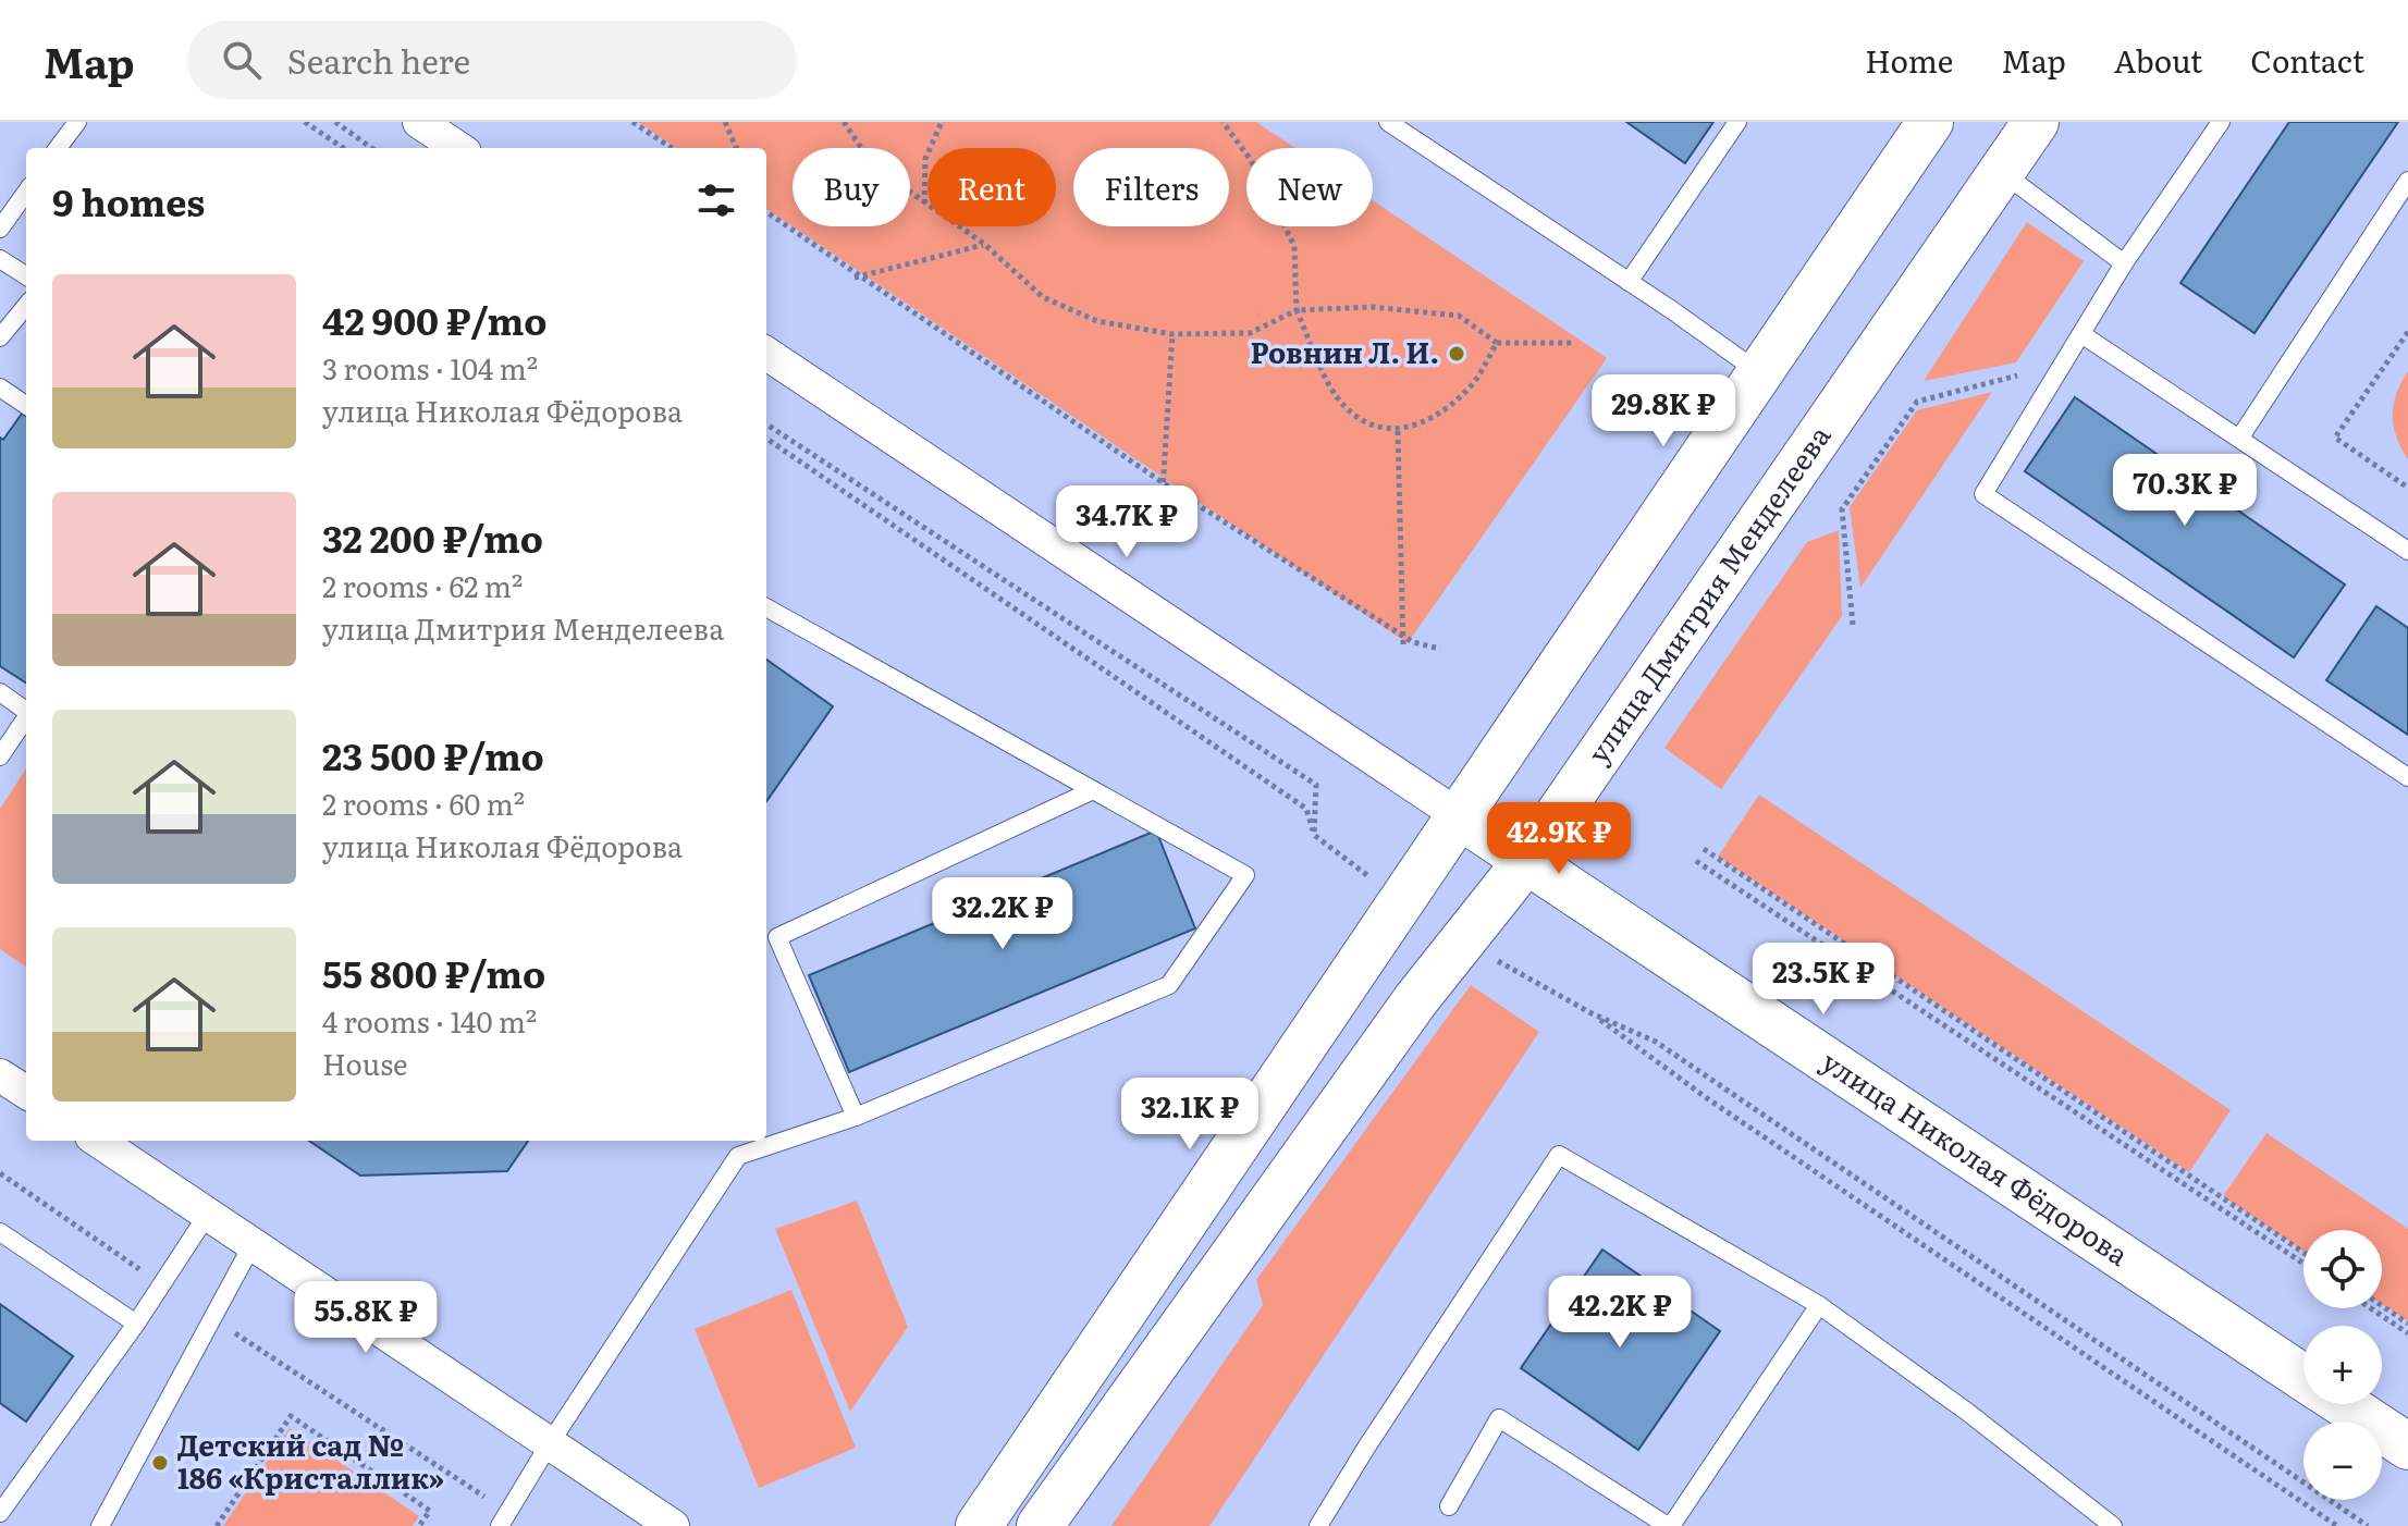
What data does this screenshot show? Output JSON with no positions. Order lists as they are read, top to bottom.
{
  "streets": {
    "street": ["улица Дмитрия Менделеева", "улица Николая Фёдорова"]
  },
  "crossings": [
    ["улица Дмитрия Менделеева", "улица Николая Фёдорова"]
  ],
  "places": ["Ровнин Л. И.", "Детский сад № 186 «Кристаллик»"],
  "page": {
    "header": "Map",
    "search": "Search here",
    "nav": [
      "Home",
      "Map",
      "About",
      "Contact"
    ],
    "chip": [
      "Buy",
      "Rent",
      "Filters",
      "New"
    ],
    "heading": "9 homes",
    "list": [
      {
        "name": "42 900 ₽/mo",
        "note": "3 rooms · 104 m² · улица Николая Фёдорова"
      },
      {
        "name": "32 200 ₽/mo",
        "note": "2 rooms · 62 m² · улица Дмитрия Менделеева"
      },
      {
        "name": "23 500 ₽/mo",
        "note": "2 rooms · 60 m² · улица Николая Фёдорова"
      },
      {
        "name": "55 800 ₽/mo",
        "note": "4 rooms · 140 m² · House"
      }
    ],
    "price": [
      "29.8K ₽",
      "70.3K ₽",
      "34.7K ₽",
      "42.9K ₽",
      "32.2K ₽",
      "23.5K ₽",
      "32.1K ₽",
      "42.2K ₽",
      "55.8K ₽"
    ],
    "map_buttons": ["+", "−"]
  }
}
